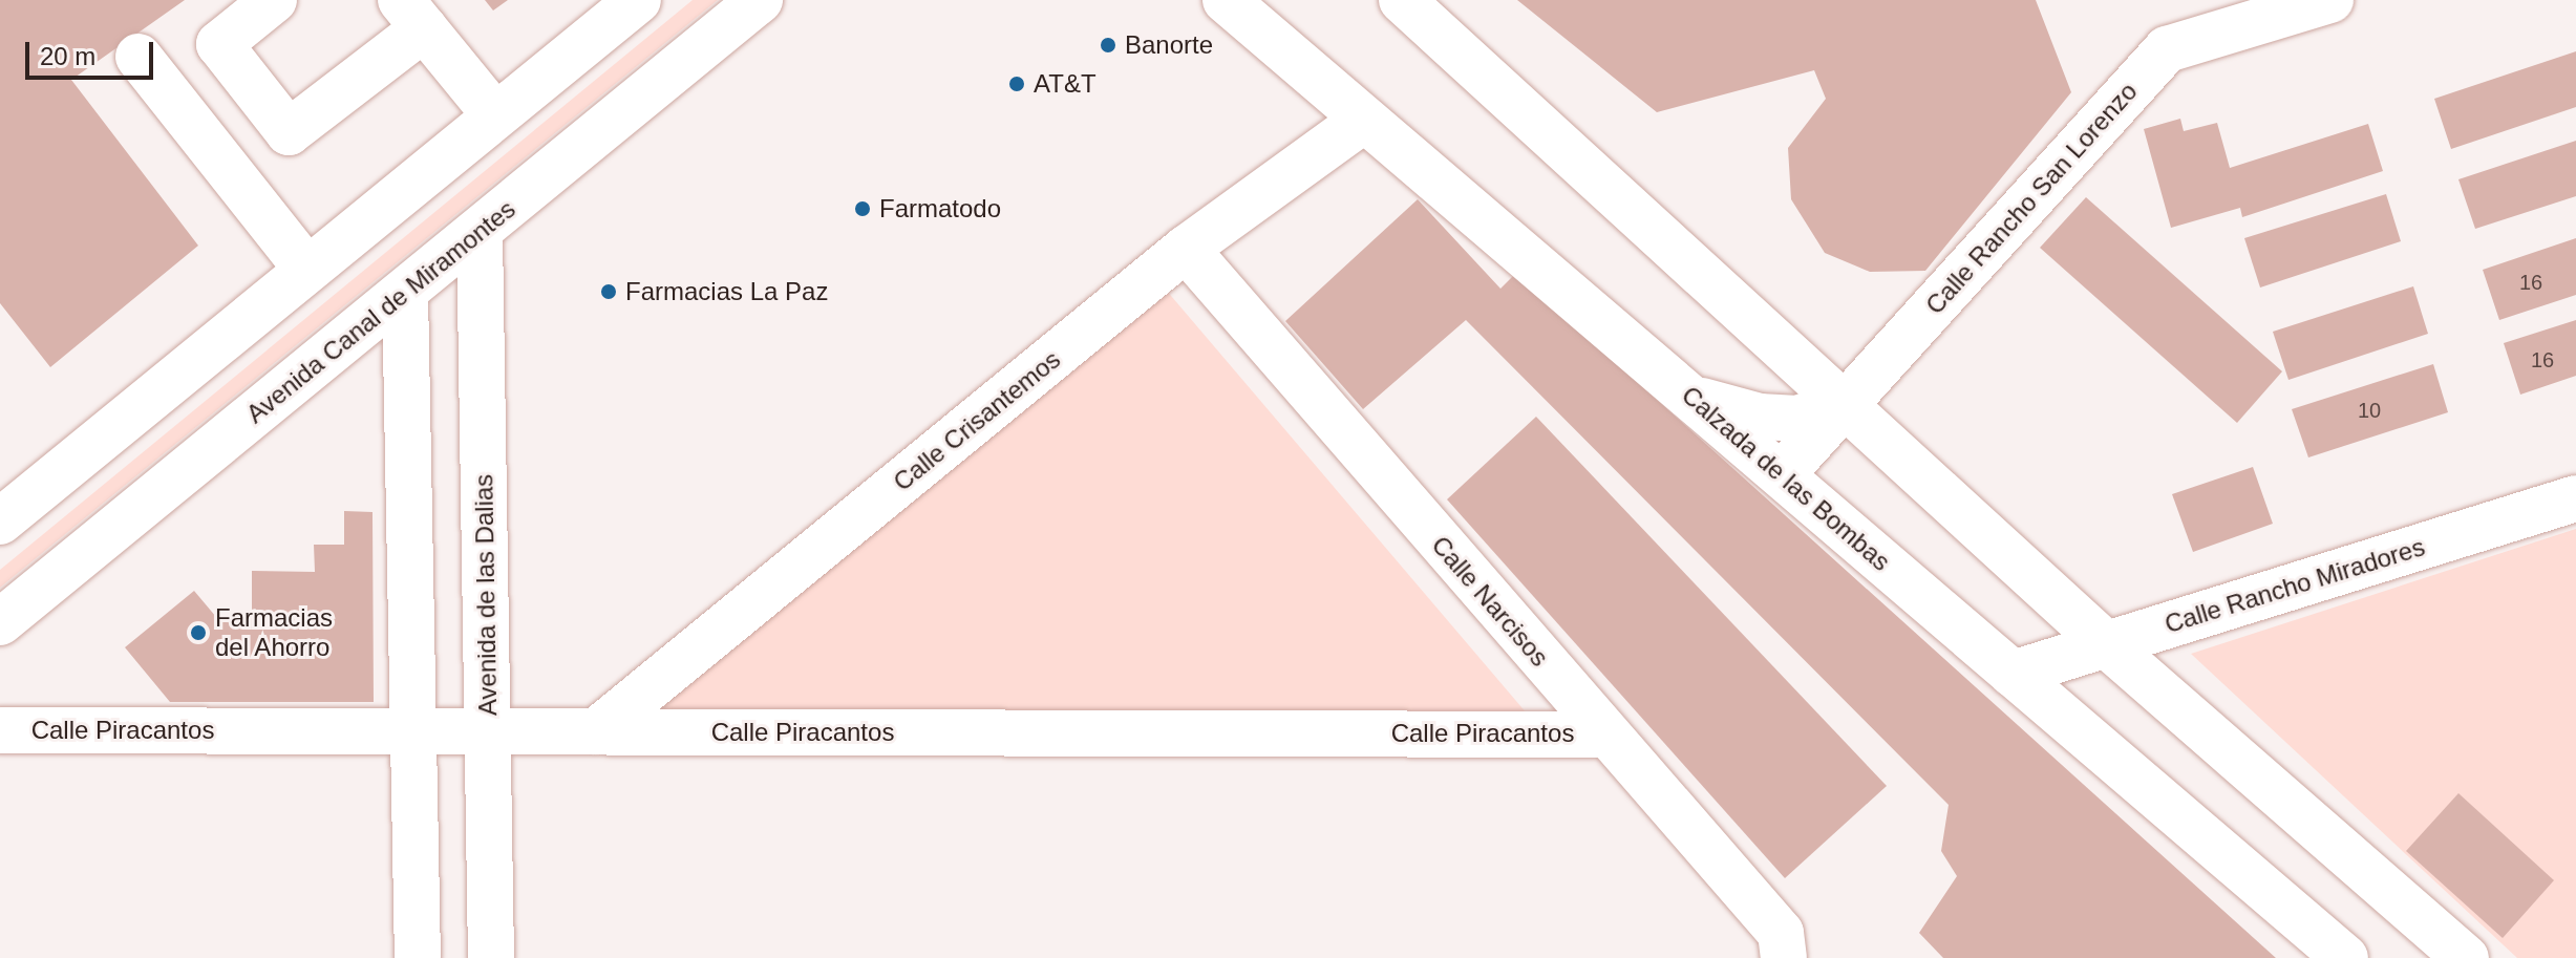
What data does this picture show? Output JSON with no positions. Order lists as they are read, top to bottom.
{
  "streets": {
    "street": [
      "Calle Rancho San Lorenzo",
      "Avenida Canal de Miramontes",
      "Calle Crisantemos",
      "Calzada de las Bombas",
      "Calle Rancho Miradores",
      "Avenida de las Dalias",
      "Calle Narcisos",
      "Calle Piracantos"
    ]
  },
  "crossings": [
    ["Calle Rancho San Lorenzo", "Calzada de las Bombas"],
    ["Avenida Canal de Miramontes", "Avenida de las Dalias"],
    ["Calle Crisantemos", "Calzada de las Bombas"],
    ["Calle Crisantemos", "Calle Narcisos"],
    ["Calle Crisantemos", "Calle Piracantos"],
    ["Calzada de las Bombas", "Calle Rancho Miradores"],
    ["Avenida de las Dalias", "Calle Piracantos"],
    ["Calle Narcisos", "Calle Piracantos"]
  ],
  "places": [
    "Banorte",
    "AT&T",
    "Farmatodo",
    "Farmacias La Paz",
    "Farmacias del Ahorro"
  ],
  "house_numbers": ["16", "16", "10"],
  "scale_bar": "20 m"
}
